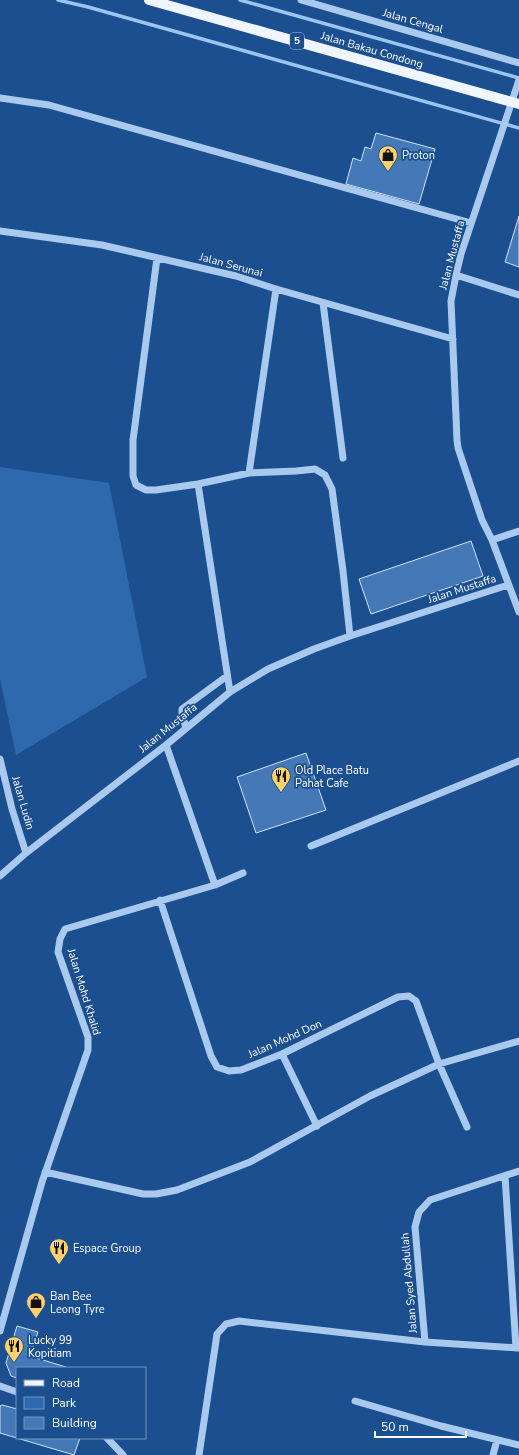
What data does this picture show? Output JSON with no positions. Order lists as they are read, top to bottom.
{
  "streets": {
    "main road": ["5", "Jalan Bakau Condong"],
    "street": [
      "Jalan Cengal",
      "Jalan Mustaffa",
      "Jalan Serunai",
      "Jalan Ludin",
      "Jalan Mohd Khalid",
      "Jalan Mohd Don",
      "Jalan Syed Abdullah"
    ]
  },
  "crossings": [
    ["Jalan Bakau Condong", "Jalan Mustaffa"],
    ["Jalan Mustaffa", "Jalan Serunai"],
    ["Jalan Mustaffa", "Jalan Ludin"],
    ["Jalan Mohd Khalid", "Jalan Mohd Don"]
  ],
  "places": {
    "shop": ["Proton", "Ban Bee Leong Tyre"],
    "restaurant": ["Old Place Batu Pahat Cafe", "Espace Group", "Lucky 99 Kopitiam"]
  },
  "legend": ["Road", "Park", "Building"],
  "scale_bar": "50 m"
}
